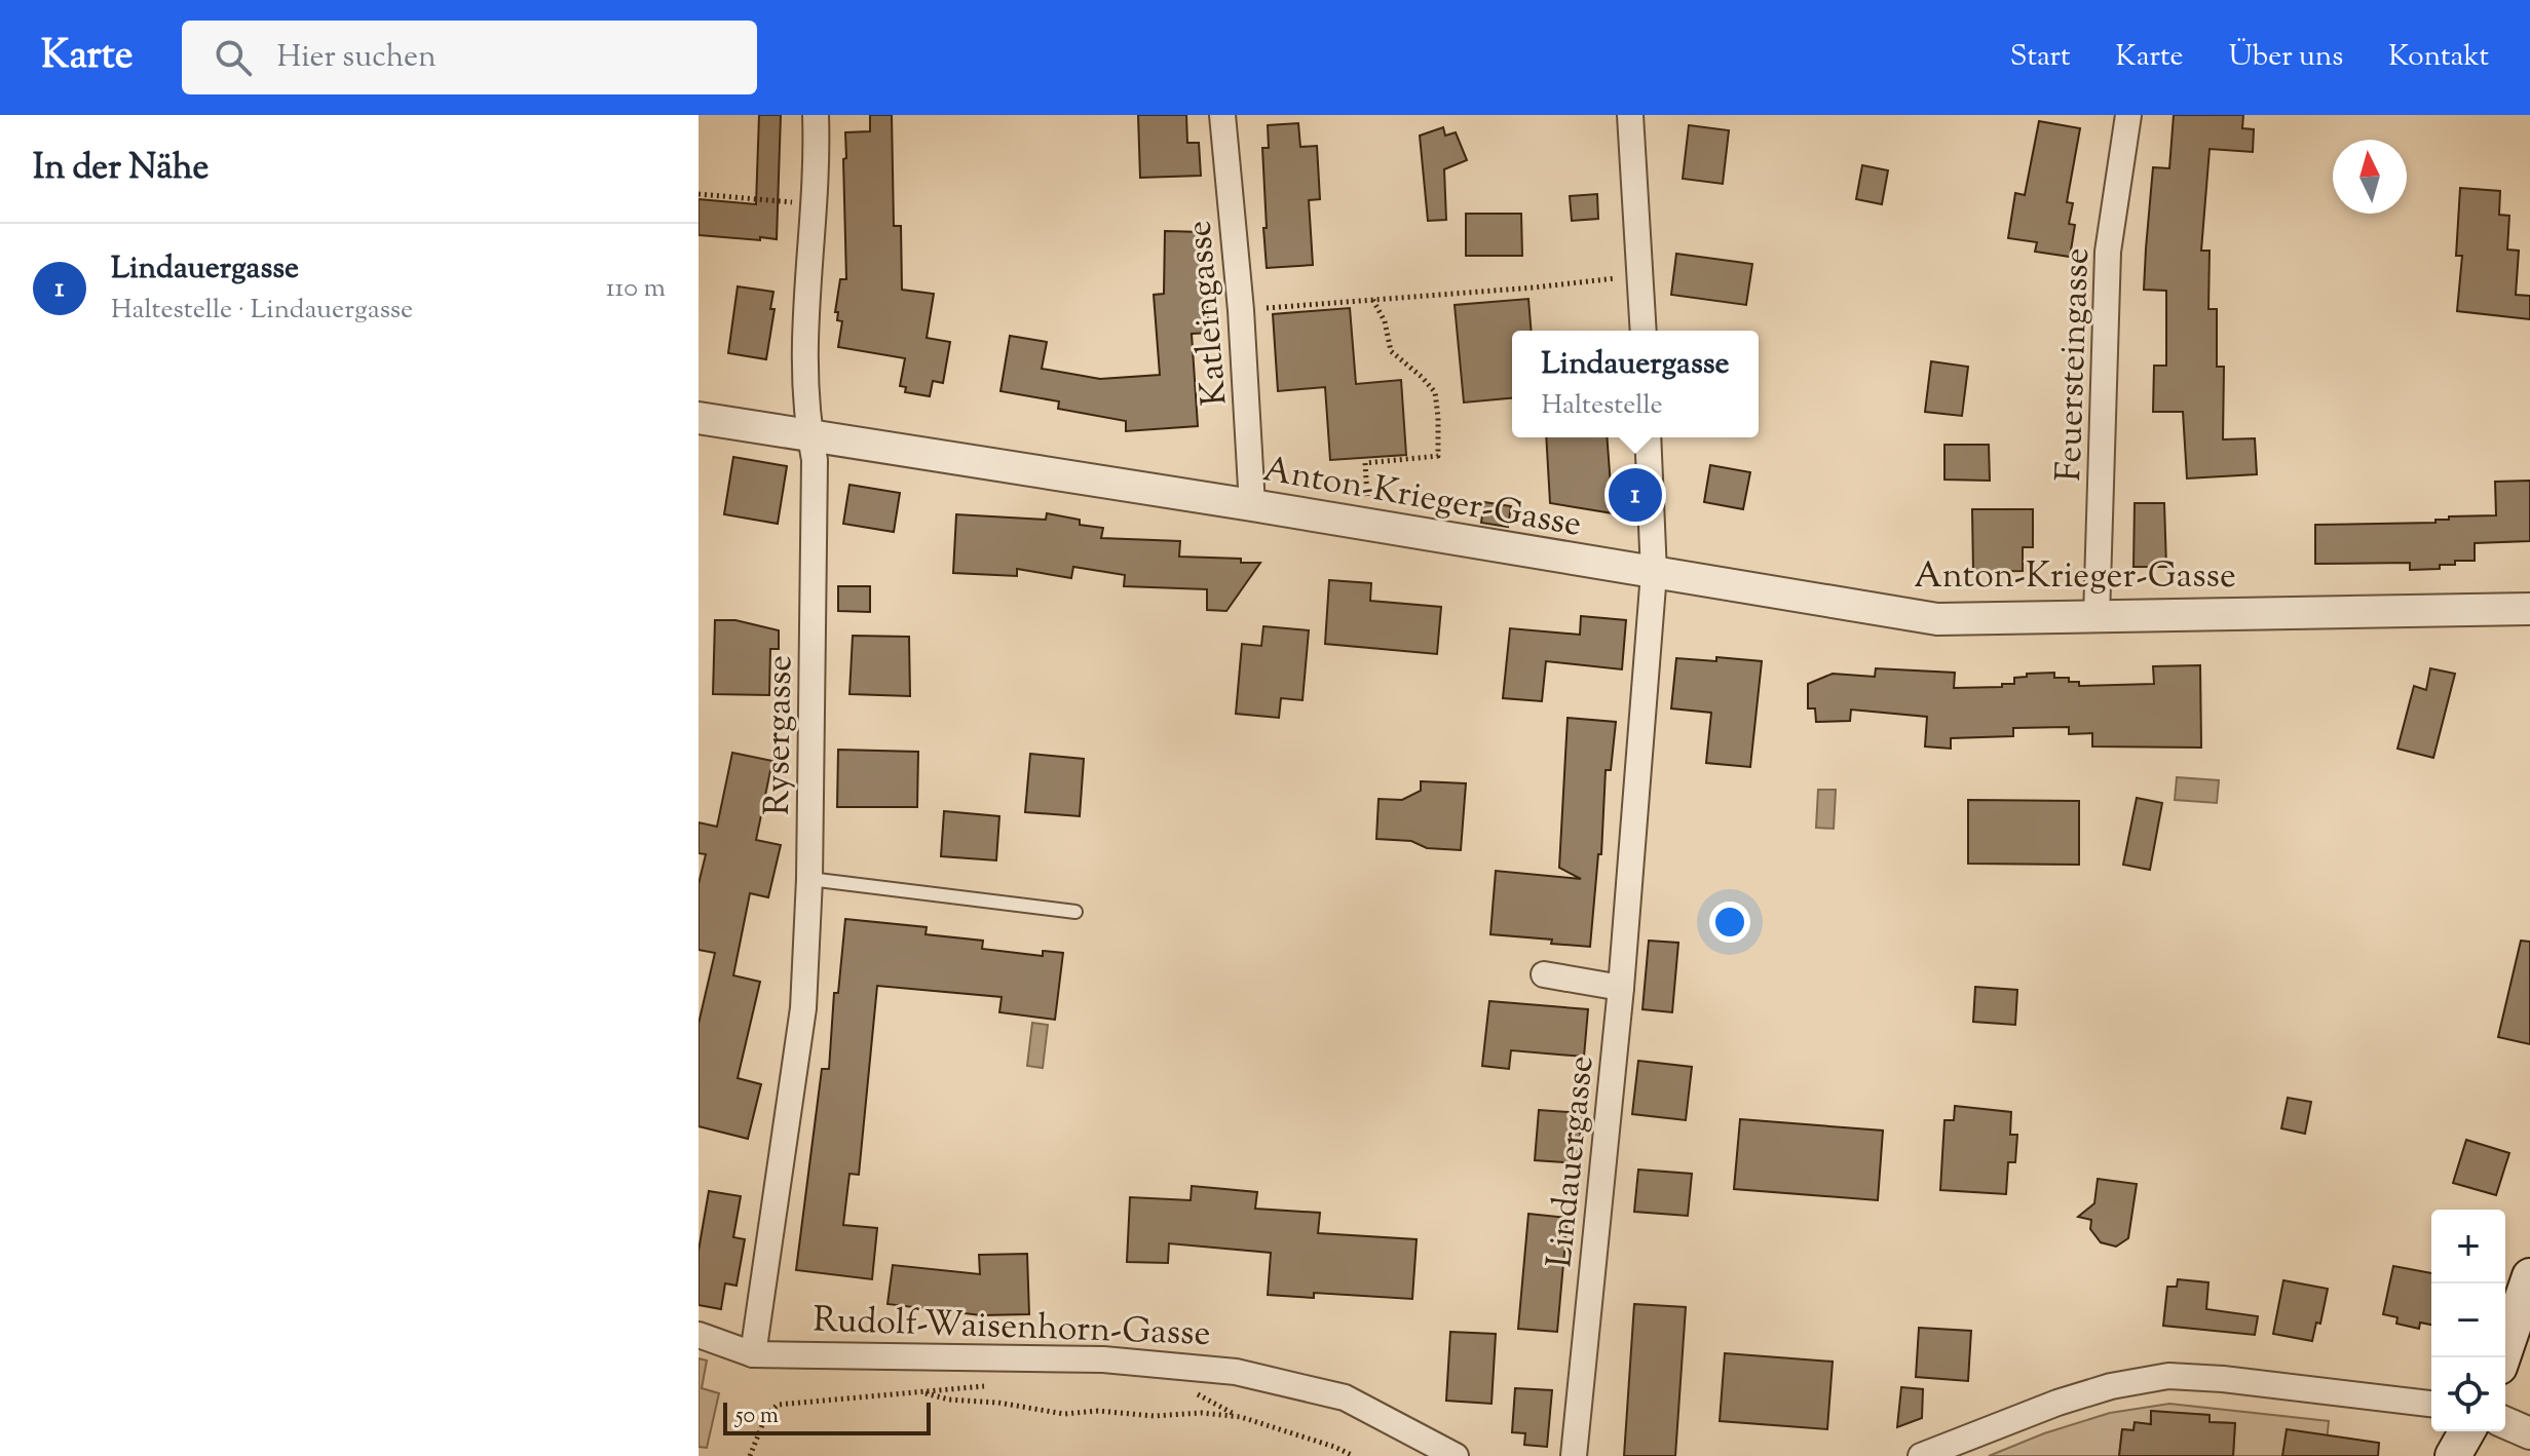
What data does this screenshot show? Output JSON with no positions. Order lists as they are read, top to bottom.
{
  "streets": {
    "street": [
      "Katleingasse",
      "Feuersteingasse",
      "Anton-Krieger-Gasse",
      "Rysergasse",
      "Lindauergasse",
      "Rudolf-Waisenhorn-Gasse"
    ]
  },
  "crossings": [
    ["Katleingasse", "Anton-Krieger-Gasse"],
    ["Feuersteingasse", "Anton-Krieger-Gasse"],
    ["Anton-Krieger-Gasse", "Rysergasse"],
    ["Anton-Krieger-Gasse", "Lindauergasse"],
    ["Rysergasse", "Rudolf-Waisenhorn-Gasse"]
  ],
  "scale_bar": "50 m",
  "north": "top",
  "page": {
    "header": "Karte",
    "search": "Hier suchen",
    "nav": [
      "Start",
      "Karte",
      "Über uns",
      "Kontakt"
    ],
    "heading": "In der Nähe",
    "list": [
      {
        "mark": "1",
        "name": "Lindauergasse",
        "note": "Haltestelle · Lindauergasse",
        "value": "110 m"
      }
    ],
    "popup": ["Lindauergasse", "Haltestelle"],
    "pins": "1",
    "map_buttons": ["+", "−"],
    "scale": "50 m"
  }
}
